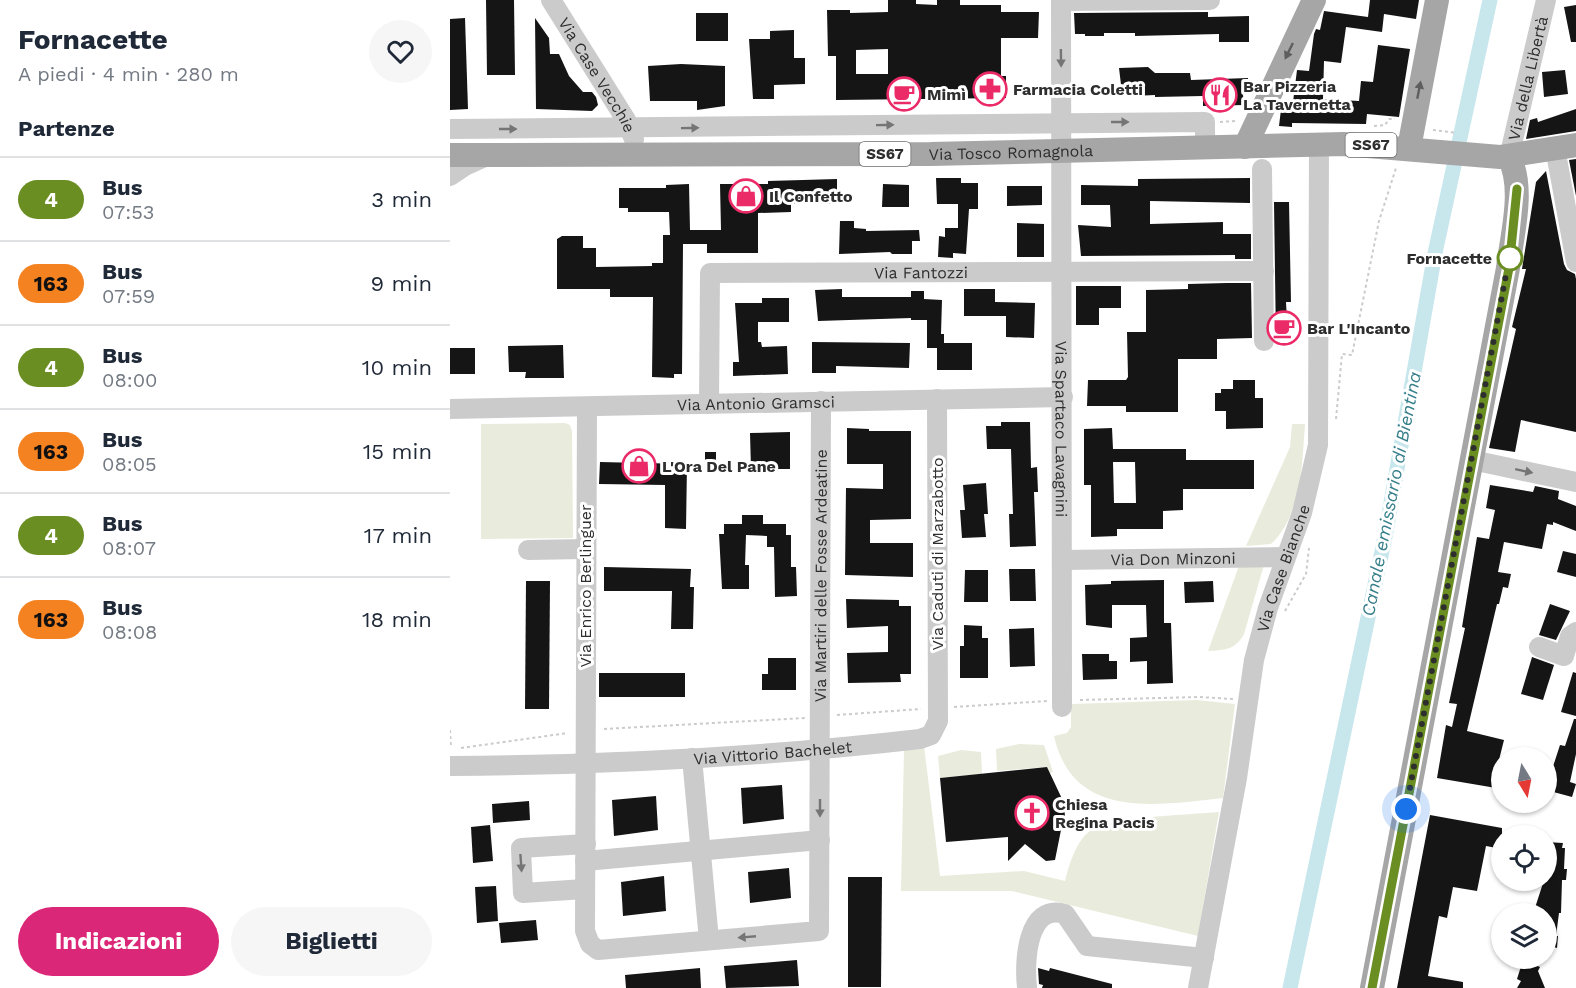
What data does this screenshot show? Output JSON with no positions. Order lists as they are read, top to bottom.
{
  "streets": {
    "main road": ["SS67", "Via Tosco Romagnola"],
    "street": [
      "Via Case Vecchie",
      "Via della Libertà",
      "Via Fantozzi",
      "Via Antonio Gramsci",
      "Via Spartaco Lavagnini",
      "Via Caduti di Marzabotto",
      "Via Don Minzoni",
      "Via Case Bianche",
      "Via Martiri delle Fosse Ardeatine",
      "Via Enrico Berlinguer",
      "Via Vittorio Bachelet"
    ]
  },
  "crossings": [
    ["Via Case Vecchie", "Via Tosco Romagnola"],
    ["Via della Libertà", "SS67"],
    ["SS67", "Via Tosco Romagnola"],
    ["Via Tosco Romagnola", "Via Spartaco Lavagnini"],
    ["Via Tosco Romagnola", "Via Case Bianche"],
    ["Via Fantozzi", "Via Antonio Gramsci"],
    ["Via Fantozzi", "Via Spartaco Lavagnini"],
    ["Via Antonio Gramsci", "Via Spartaco Lavagnini"],
    ["Via Antonio Gramsci", "Via Caduti di Marzabotto"],
    ["Via Antonio Gramsci", "Via Martiri delle Fosse Ardeatine"],
    ["Via Antonio Gramsci", "Via Enrico Berlinguer"],
    ["Via Spartaco Lavagnini", "Via Don Minzoni"],
    ["Via Caduti di Marzabotto", "Via Vittorio Bachelet"],
    ["Via Don Minzoni", "Via Case Bianche"],
    ["Via Martiri delle Fosse Ardeatine", "Via Enrico Berlinguer"],
    ["Via Martiri delle Fosse Ardeatine", "Via Vittorio Bachelet"],
    ["Via Enrico Berlinguer", "Via Vittorio Bachelet"]
  ],
  "water": ["Canale emissario di Bientina"],
  "places": {
    "pharmacy": ["Farmacia Coletti"],
    "cafe": ["Mimì", "Bar L'Incanto"],
    "restaurant": ["Bar Pizzeria La Tavernetta"],
    "shop": ["Il Confetto", "L'Ora Del Pane"],
    "other": ["Fornacette"],
    "church": ["Chiesa Regina Pacis"]
  },
  "lines": ["bus line 4"],
  "north": "bottom",
  "page": {
    "heading": [
      ["Fornacette", "A piedi · 4 min · 280 m"],
      "Partenze"
    ],
    "list": [
      {
        "mark": "4",
        "name": "Bus",
        "note": "07:53",
        "value": "3 min"
      },
      {
        "mark": "163",
        "name": "Bus",
        "note": "07:59",
        "value": "9 min"
      },
      {
        "mark": "4",
        "name": "Bus",
        "note": "08:00",
        "value": "10 min"
      },
      {
        "mark": "163",
        "name": "Bus",
        "note": "08:05",
        "value": "15 min"
      },
      {
        "mark": "4",
        "name": "Bus",
        "note": "08:07",
        "value": "17 min"
      },
      {
        "mark": "163",
        "name": "Bus",
        "note": "08:08",
        "value": "18 min"
      }
    ],
    "buttons": ["Indicazioni", "Biglietti"]
  }
}
